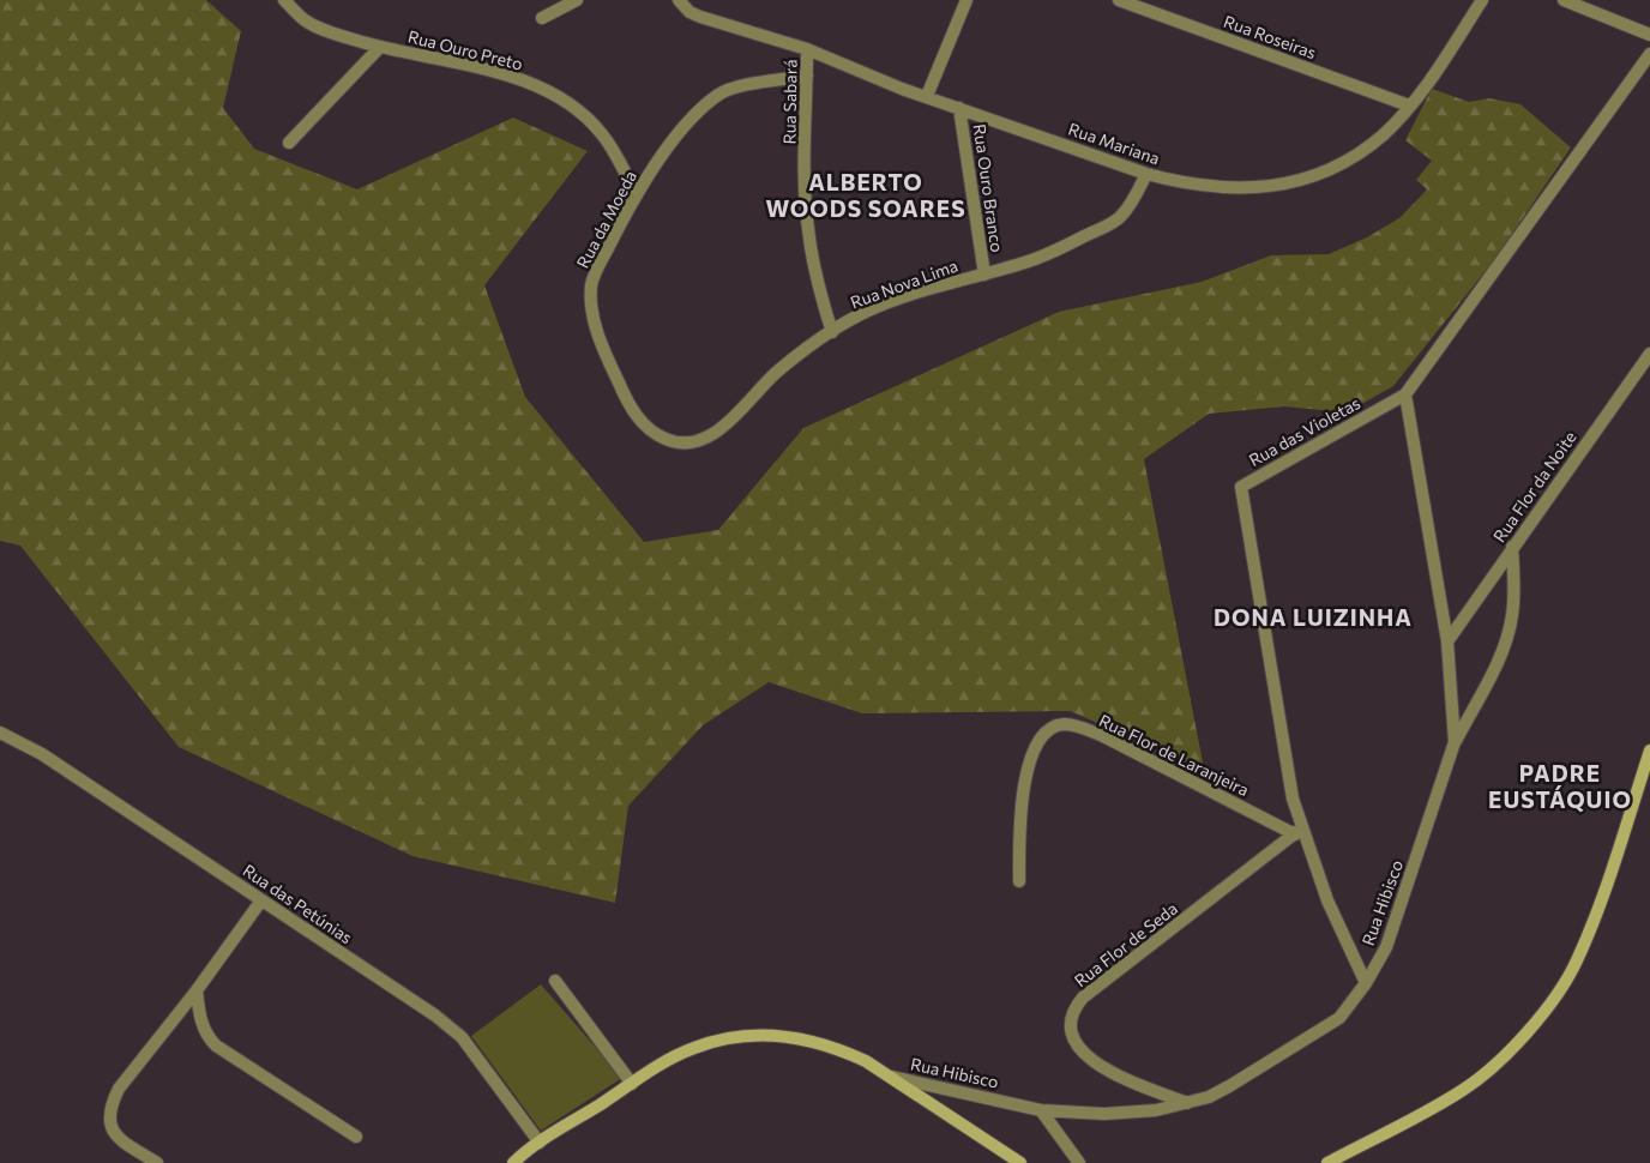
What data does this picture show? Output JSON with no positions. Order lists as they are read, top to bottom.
{
  "streets": {
    "street": [
      "Rua Roseiras",
      "Rua Ouro Preto",
      "Rua Sabará",
      "Rua Mariana",
      "Rua Ouro Branco",
      "Rua da Moeda",
      "Rua Nova Lima",
      "Rua das Violetas",
      "Rua Flor da Noite",
      "Rua Flor de Laranjeira",
      "Rua Hibisco",
      "Rua das Petúnias",
      "Rua Flor de Seda"
    ]
  },
  "crossings": [
    ["Rua Roseiras", "Rua Mariana"],
    ["Rua Ouro Preto", "Rua da Moeda"],
    ["Rua Sabará", "Rua Mariana"],
    ["Rua Sabará", "Rua da Moeda"],
    ["Rua Sabará", "Rua Nova Lima"],
    ["Rua Mariana", "Rua Ouro Branco"],
    ["Rua Mariana", "Rua Nova Lima"],
    ["Rua Ouro Branco", "Rua Nova Lima"],
    ["Rua da Moeda", "Rua Nova Lima"],
    ["Rua das Violetas", "Rua Flor de Laranjeira"],
    ["Rua das Violetas", "Rua Hibisco"],
    ["Rua das Violetas", "Rua Flor de Seda"],
    ["Rua Flor da Noite", "Rua Hibisco"],
    ["Rua Flor de Laranjeira", "Rua Flor de Seda"],
    ["Rua Hibisco", "Rua Flor de Seda"]
  ],
  "districts": ["ALBERTO WOODS SOARES", "DONA LUIZINHA", "PADRE EUSTÁQUIO"]
}
